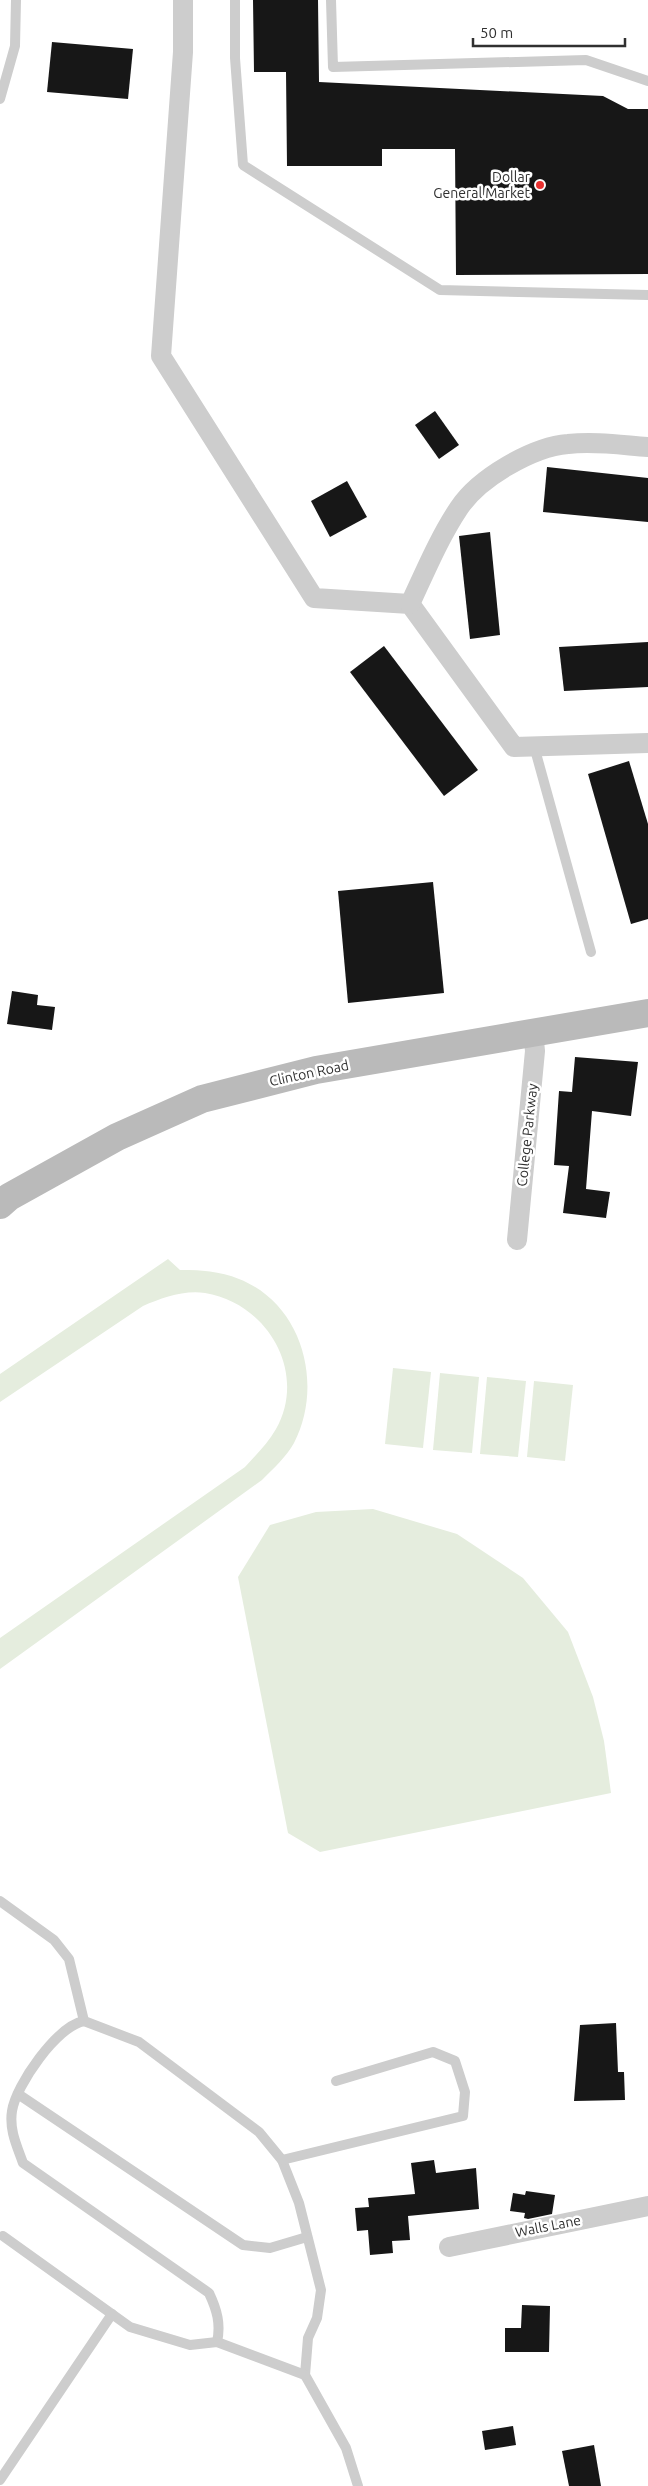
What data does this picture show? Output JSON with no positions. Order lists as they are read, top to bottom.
{
  "streets": {
    "street": ["Clinton Road", "College Parkway", "Walls Lane"]
  },
  "crossings": [
    ["Clinton Road", "College Parkway"]
  ],
  "places": ["Dollar General Market"],
  "scale_bar": "50 m"
}
